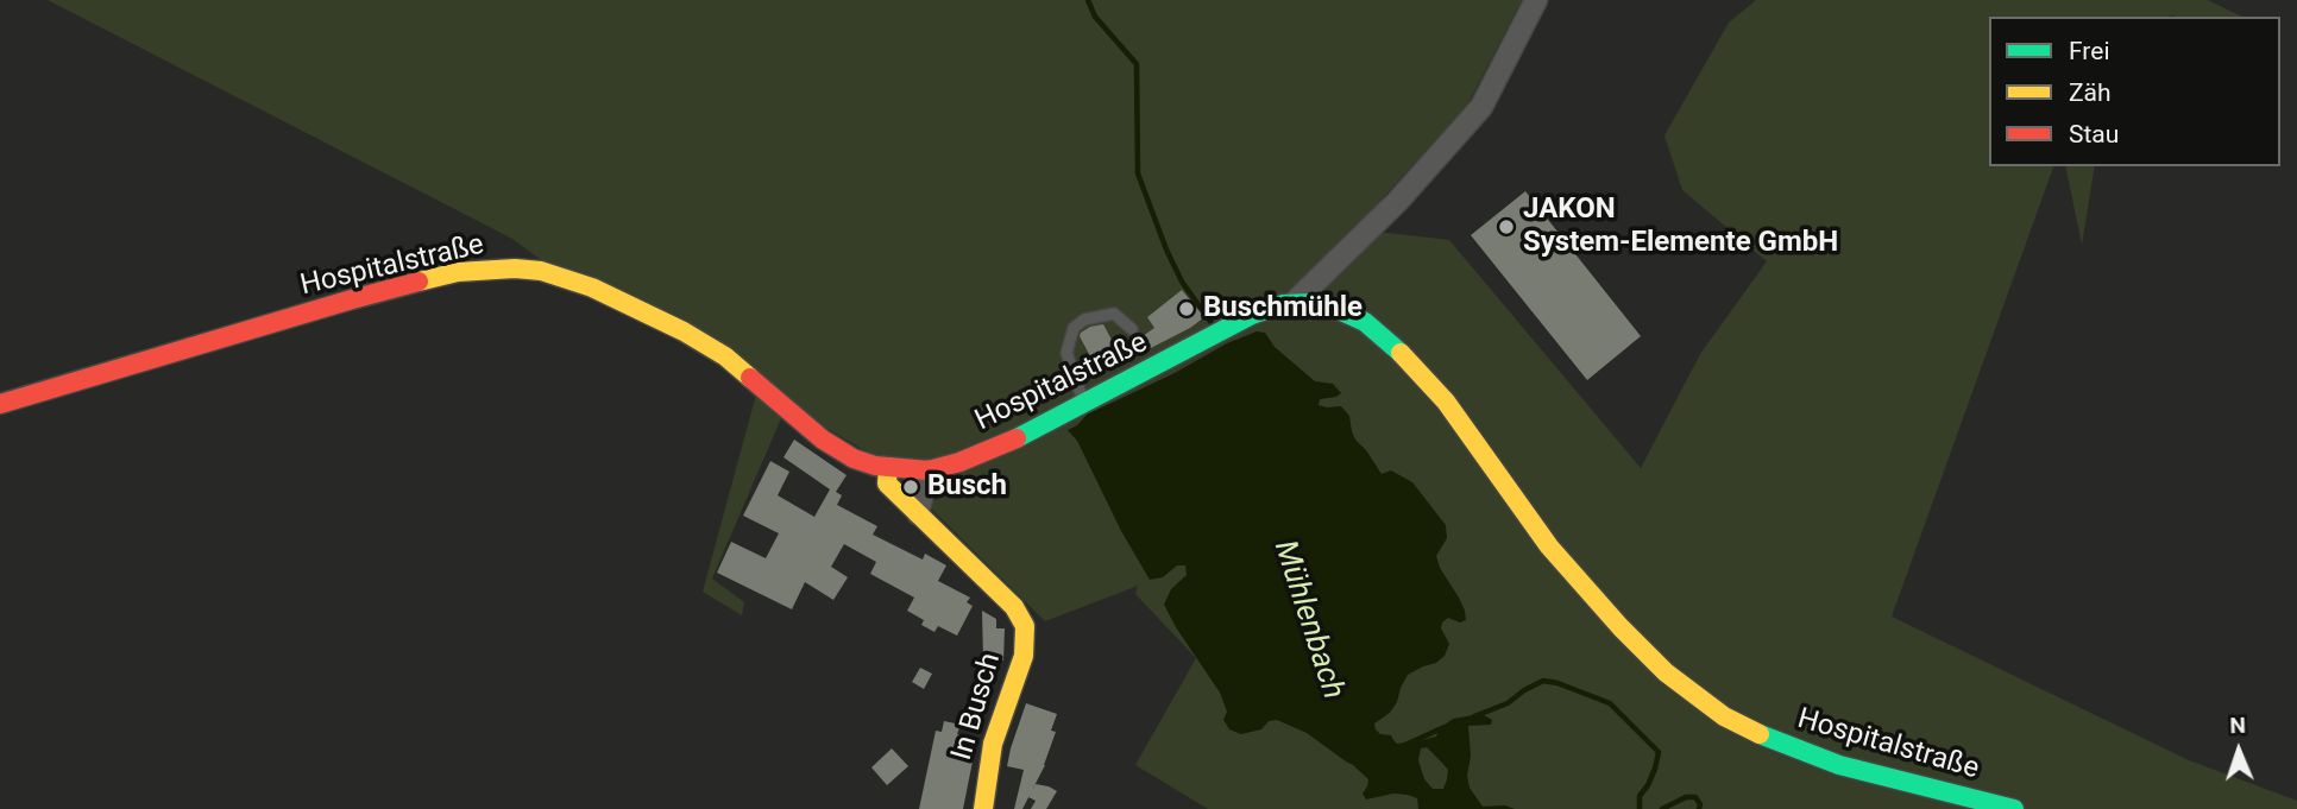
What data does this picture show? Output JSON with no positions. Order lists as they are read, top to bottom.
{
  "streets": {
    "street": ["Hospitalstraße", "In Busch"]
  },
  "crossings": [
    ["Hospitalstraße", "In Busch"]
  ],
  "water": ["Mühlenbach"],
  "places": ["JAKON System-Elemente GmbH", "Buschmühle", "Busch"],
  "legend": ["Frei", "Zäh", "Stau"],
  "north": "top"
}
